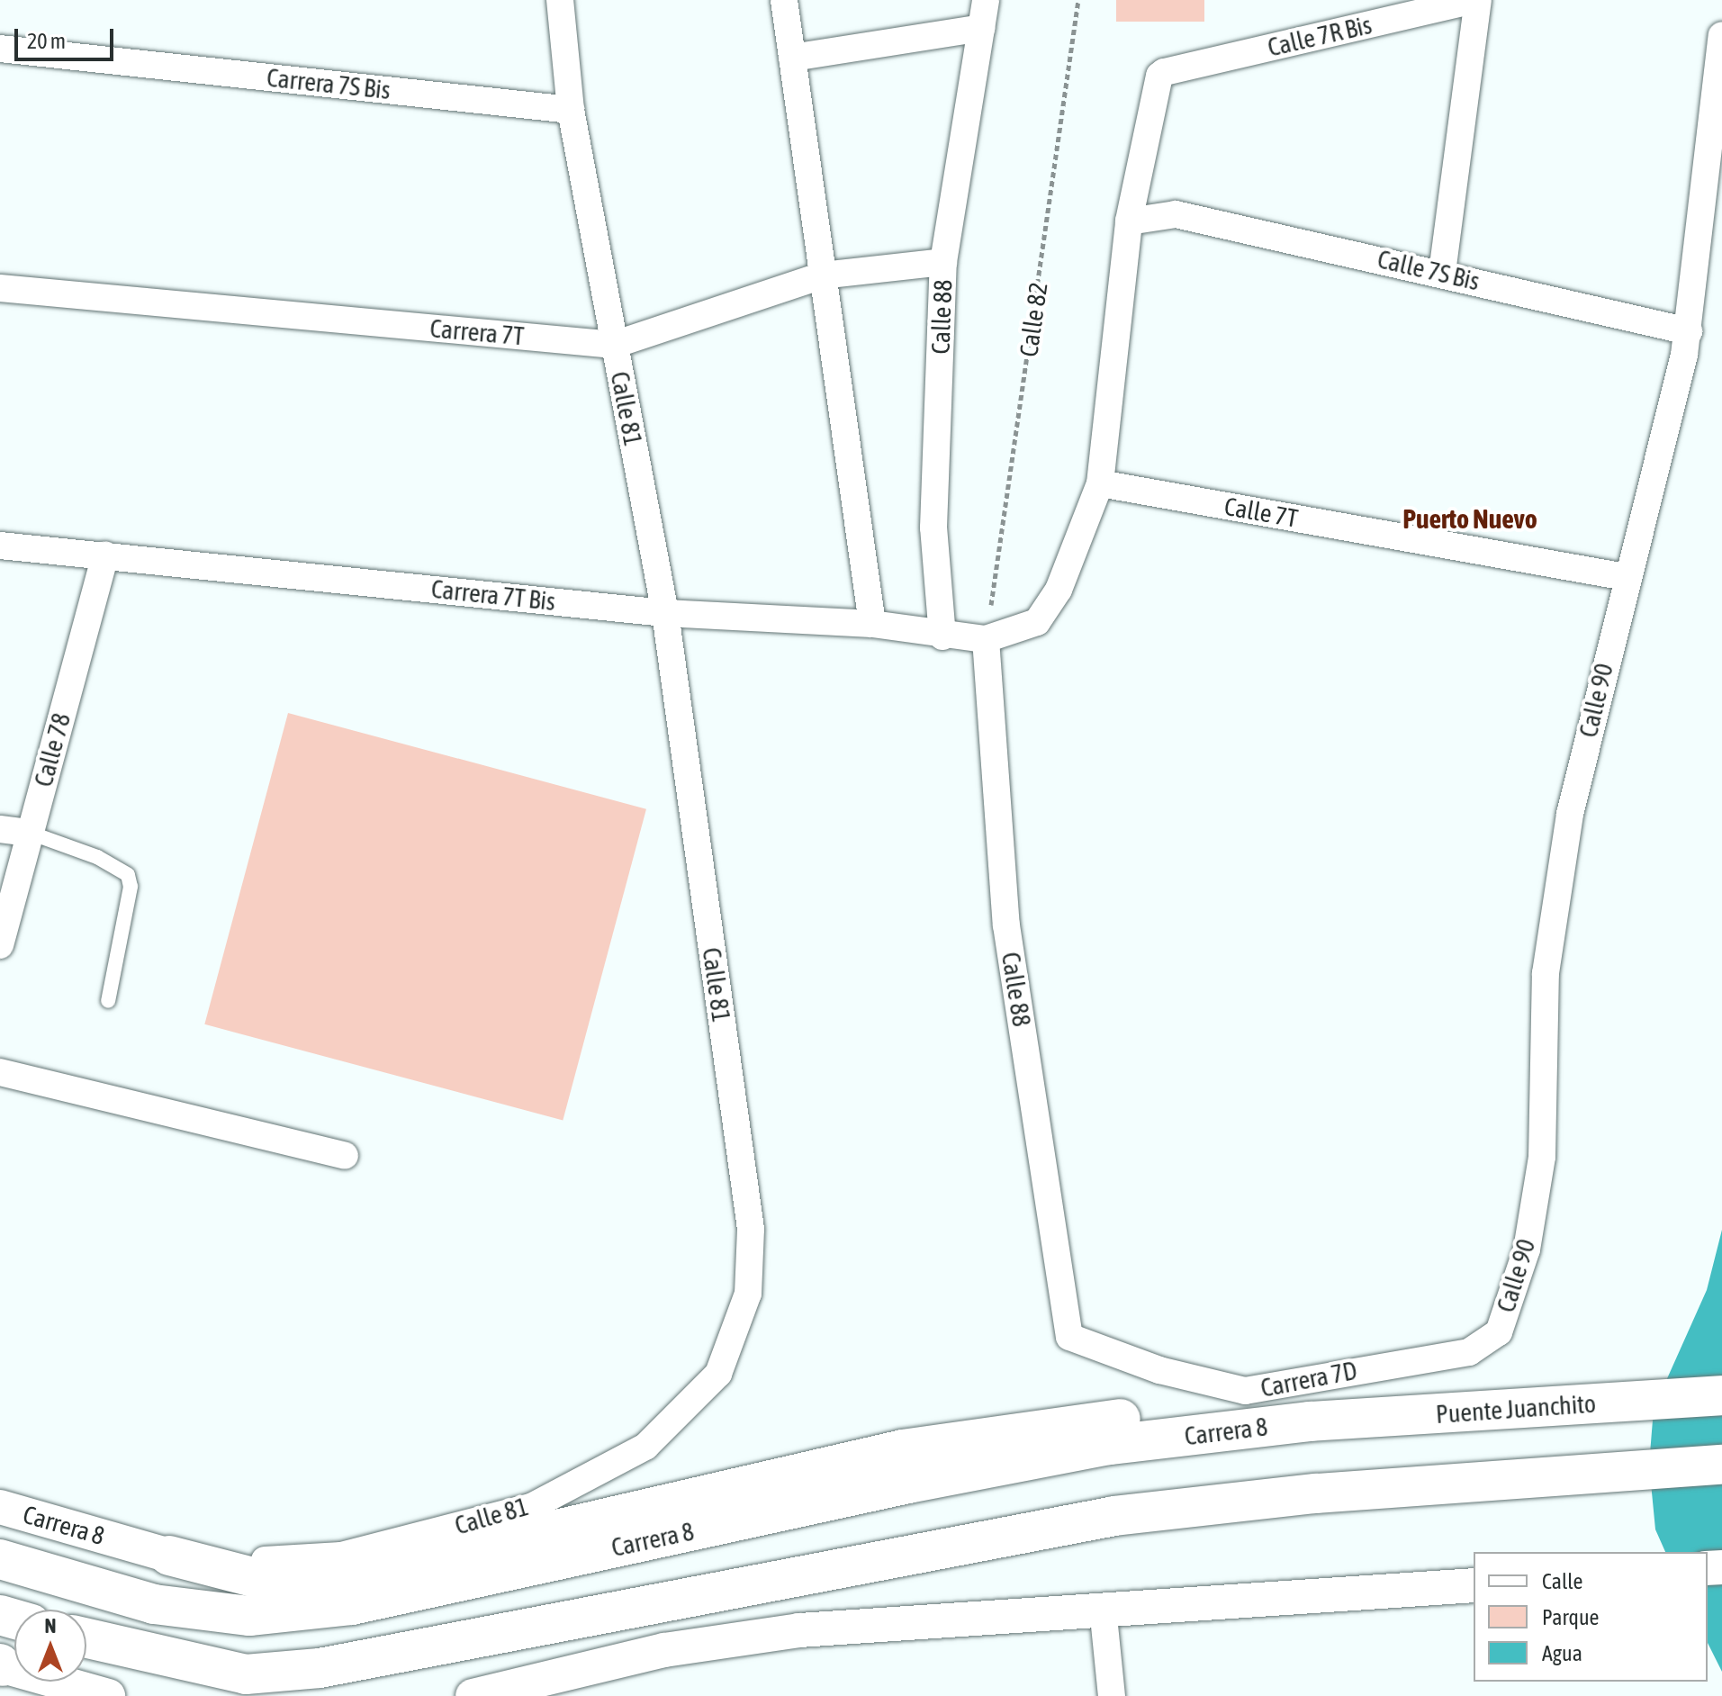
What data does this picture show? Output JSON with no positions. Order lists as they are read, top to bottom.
{
  "streets": {
    "main road": ["Puente Juanchito", "Carrera 8"],
    "street": [
      "Calle 7R Bis",
      "Carrera 7S Bis",
      "Calle 7S Bis",
      "Calle 88",
      "Carrera 7T",
      "Calle 81",
      "Calle 7T",
      "Carrera 7T Bis",
      "Calle 90",
      "Calle 78",
      "Carrera 7D"
    ],
    "path": ["Calle 82"]
  },
  "crossings": [
    ["Calle 7R Bis", "Calle 7S Bis"],
    ["Carrera 7S Bis", "Calle 81"],
    ["Calle 7S Bis", "Calle 90"],
    ["Calle 88", "Calle 82"],
    ["Calle 88", "Carrera 7T"],
    ["Calle 88", "Carrera 7T Bis"],
    ["Calle 88", "Carrera 7D"],
    ["Calle 82", "Carrera 7T Bis"],
    ["Carrera 7T", "Calle 81"],
    ["Calle 81", "Carrera 7T Bis"],
    ["Calle 81", "Carrera 8"],
    ["Calle 7T", "Calle 90"],
    ["Carrera 7T Bis", "Calle 78"],
    ["Calle 90", "Carrera 7D"],
    ["Puente Juanchito", "Carrera 8"]
  ],
  "districts": ["Puerto Nuevo"],
  "legend": ["Calle", "Parque", "Agua"],
  "scale_bar": "20 m",
  "north": "top"
}
